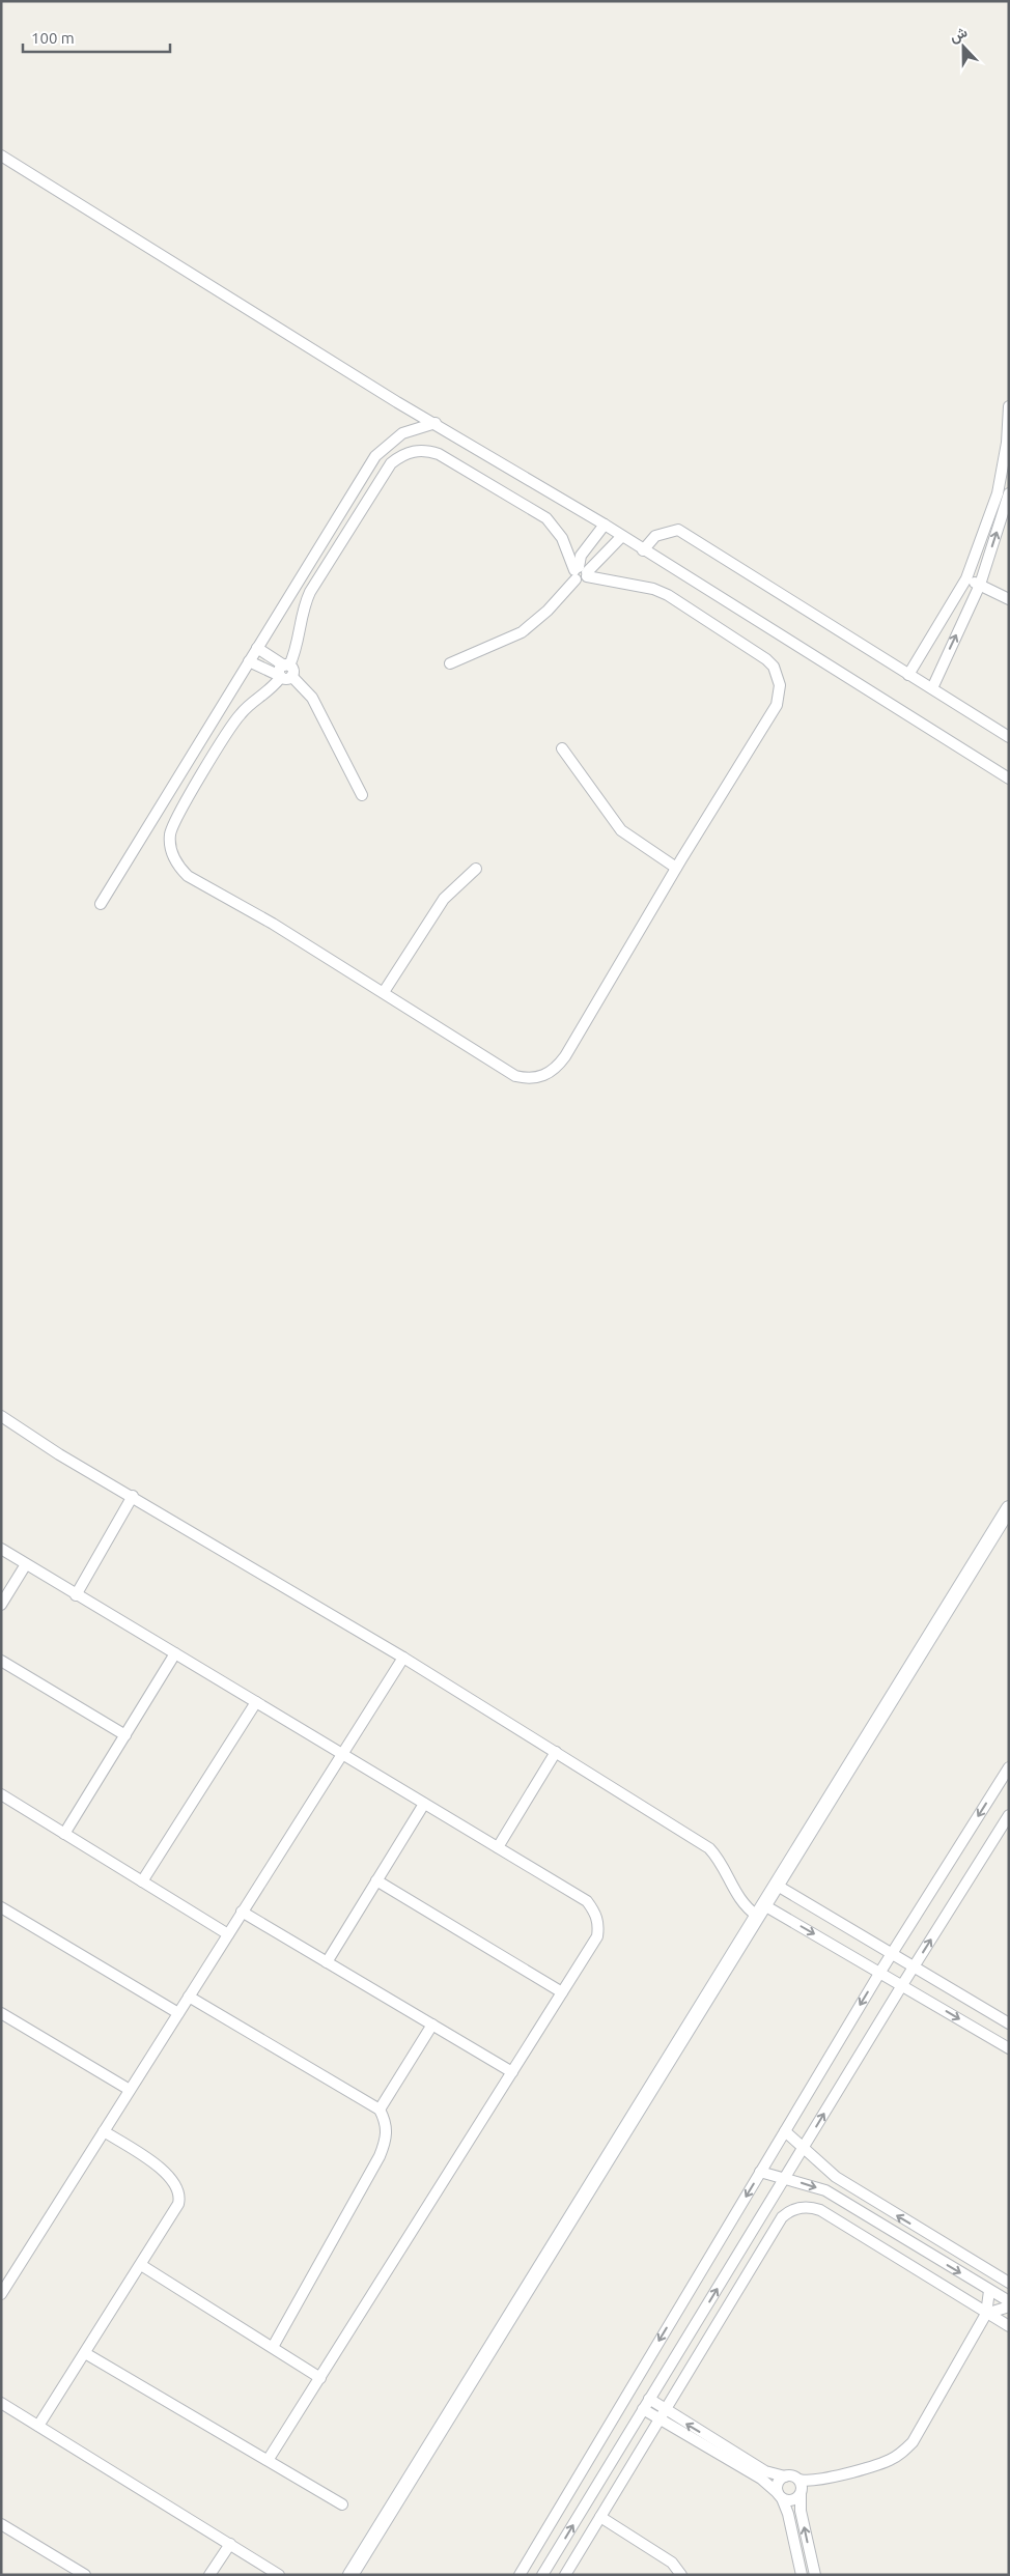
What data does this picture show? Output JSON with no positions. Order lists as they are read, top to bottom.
{
  "scale_bar": "100 m",
  "north": "top"
}
